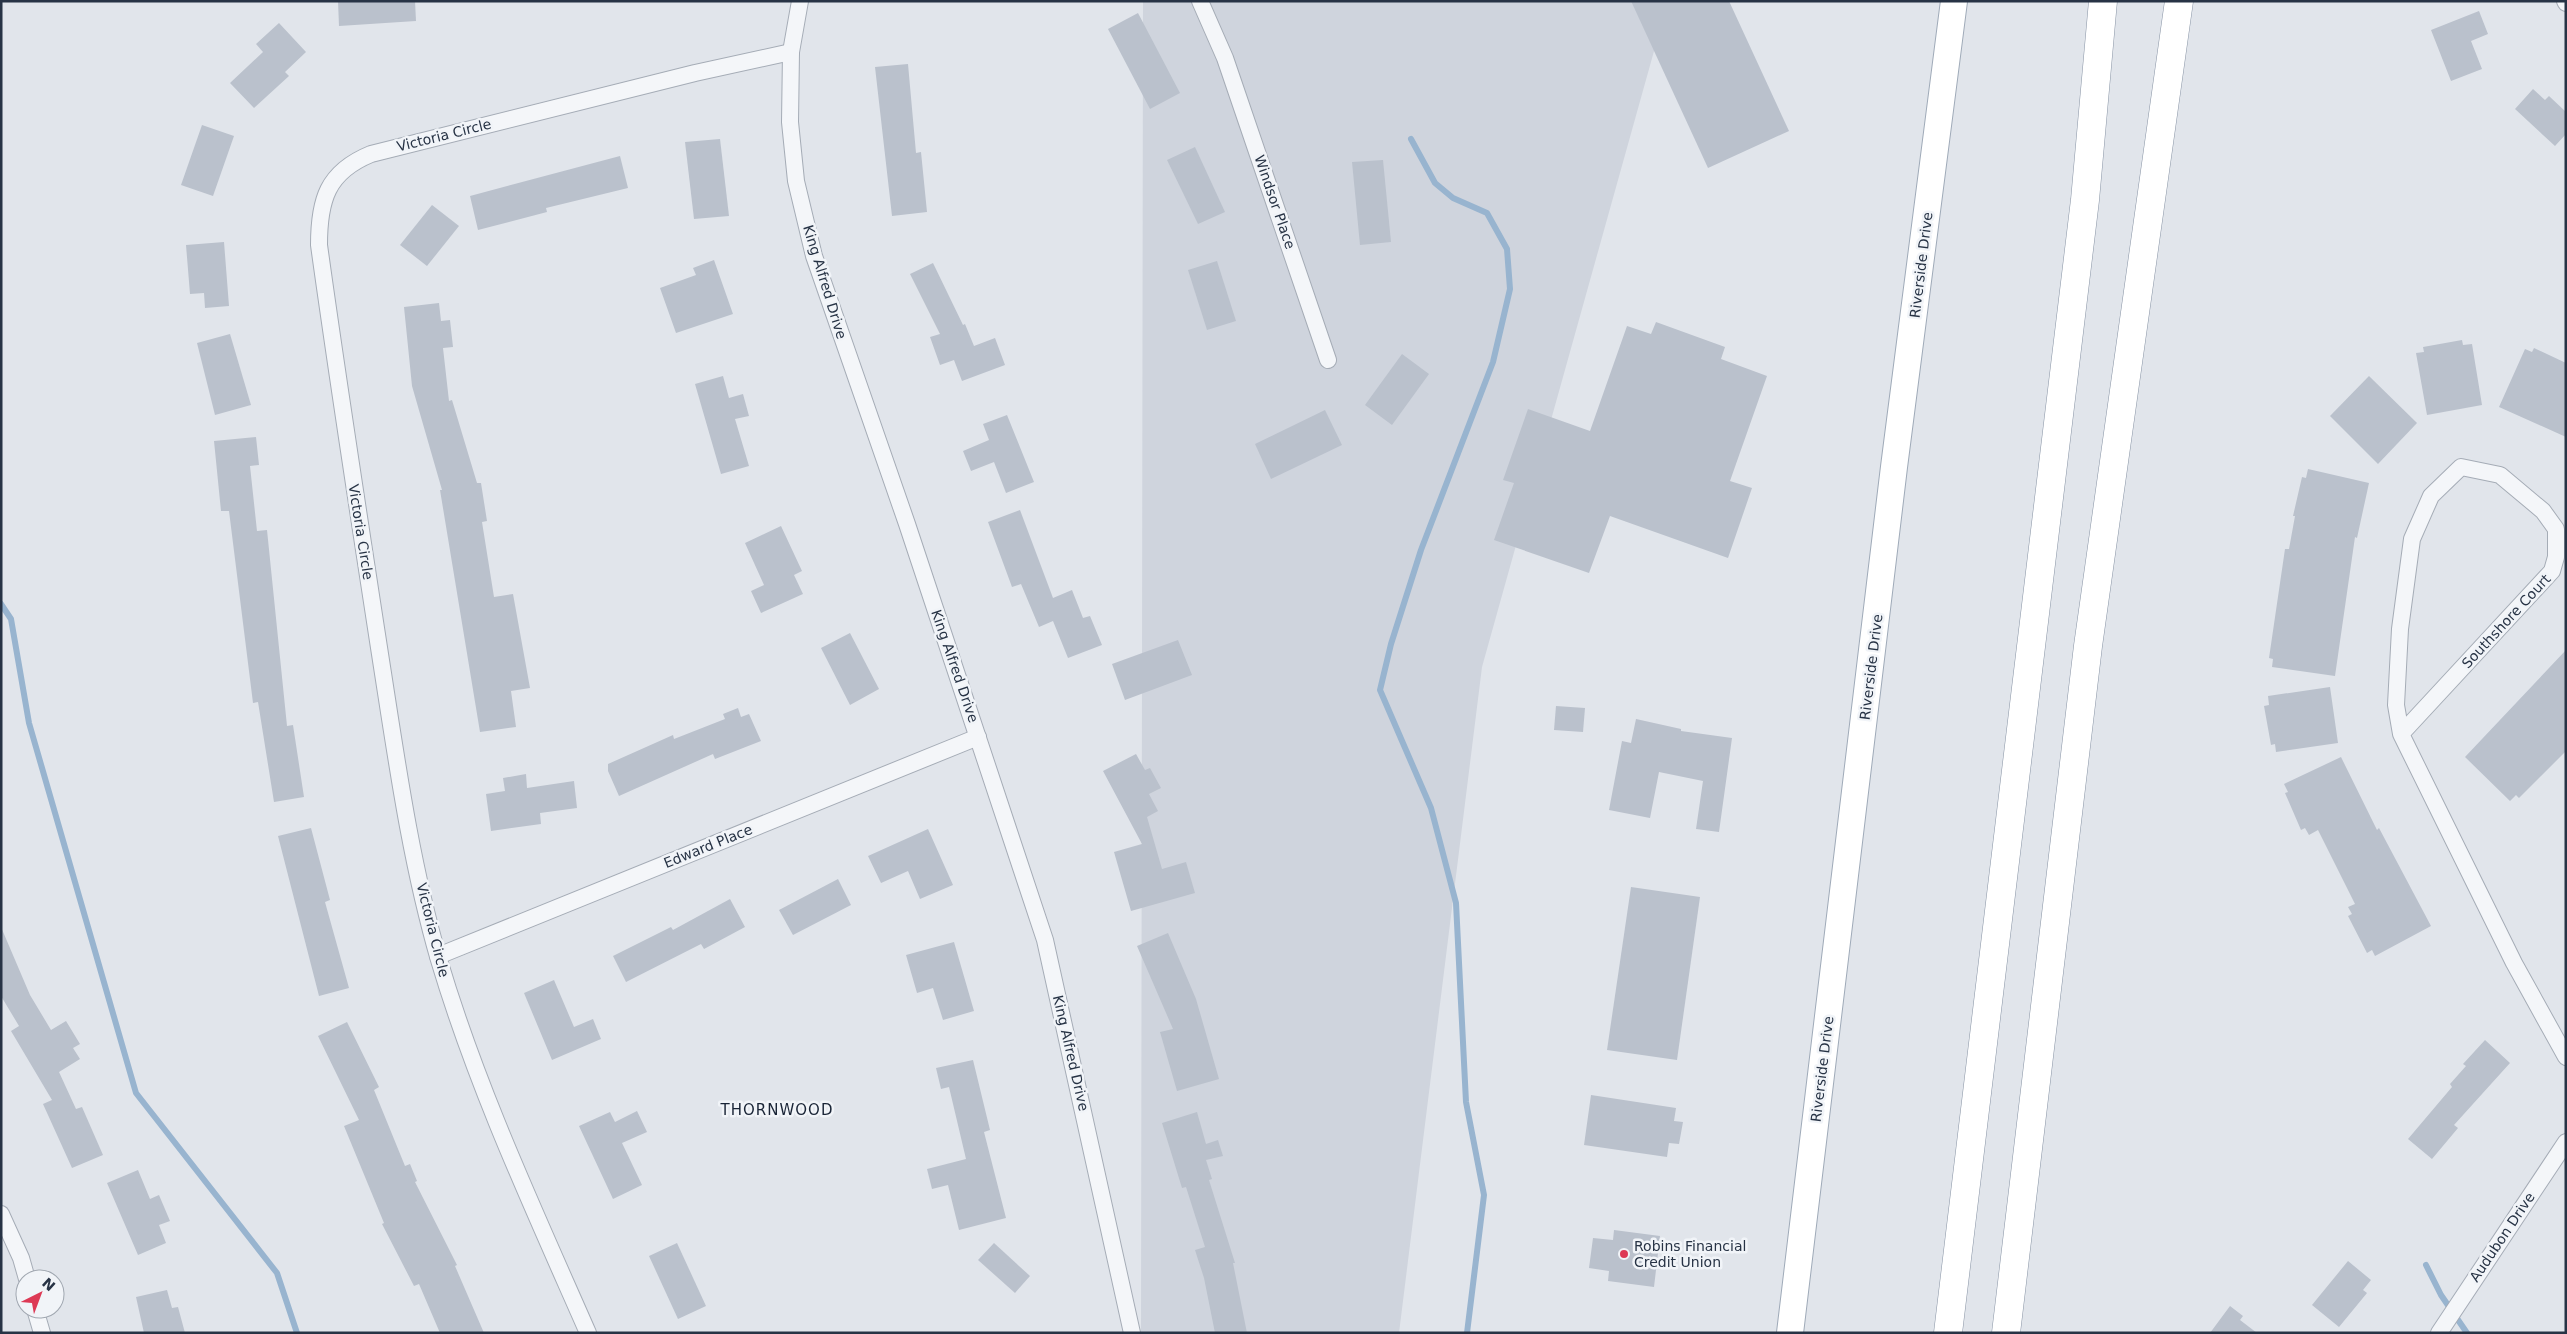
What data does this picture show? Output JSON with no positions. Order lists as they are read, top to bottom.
{
  "streets": {
    "main road": ["Riverside Drive"],
    "street": [
      "Victoria Circle",
      "Windsor Place",
      "King Alfred Drive",
      "Southshore Court",
      "Edward Place",
      "Audubon Drive"
    ]
  },
  "crossings": [
    ["Victoria Circle", "King Alfred Drive"],
    ["Victoria Circle", "Edward Place"],
    ["King Alfred Drive", "Edward Place"]
  ],
  "districts": ["THORNWOOD"],
  "places": ["Robins Financial Credit Union"],
  "north": "top right"
}
